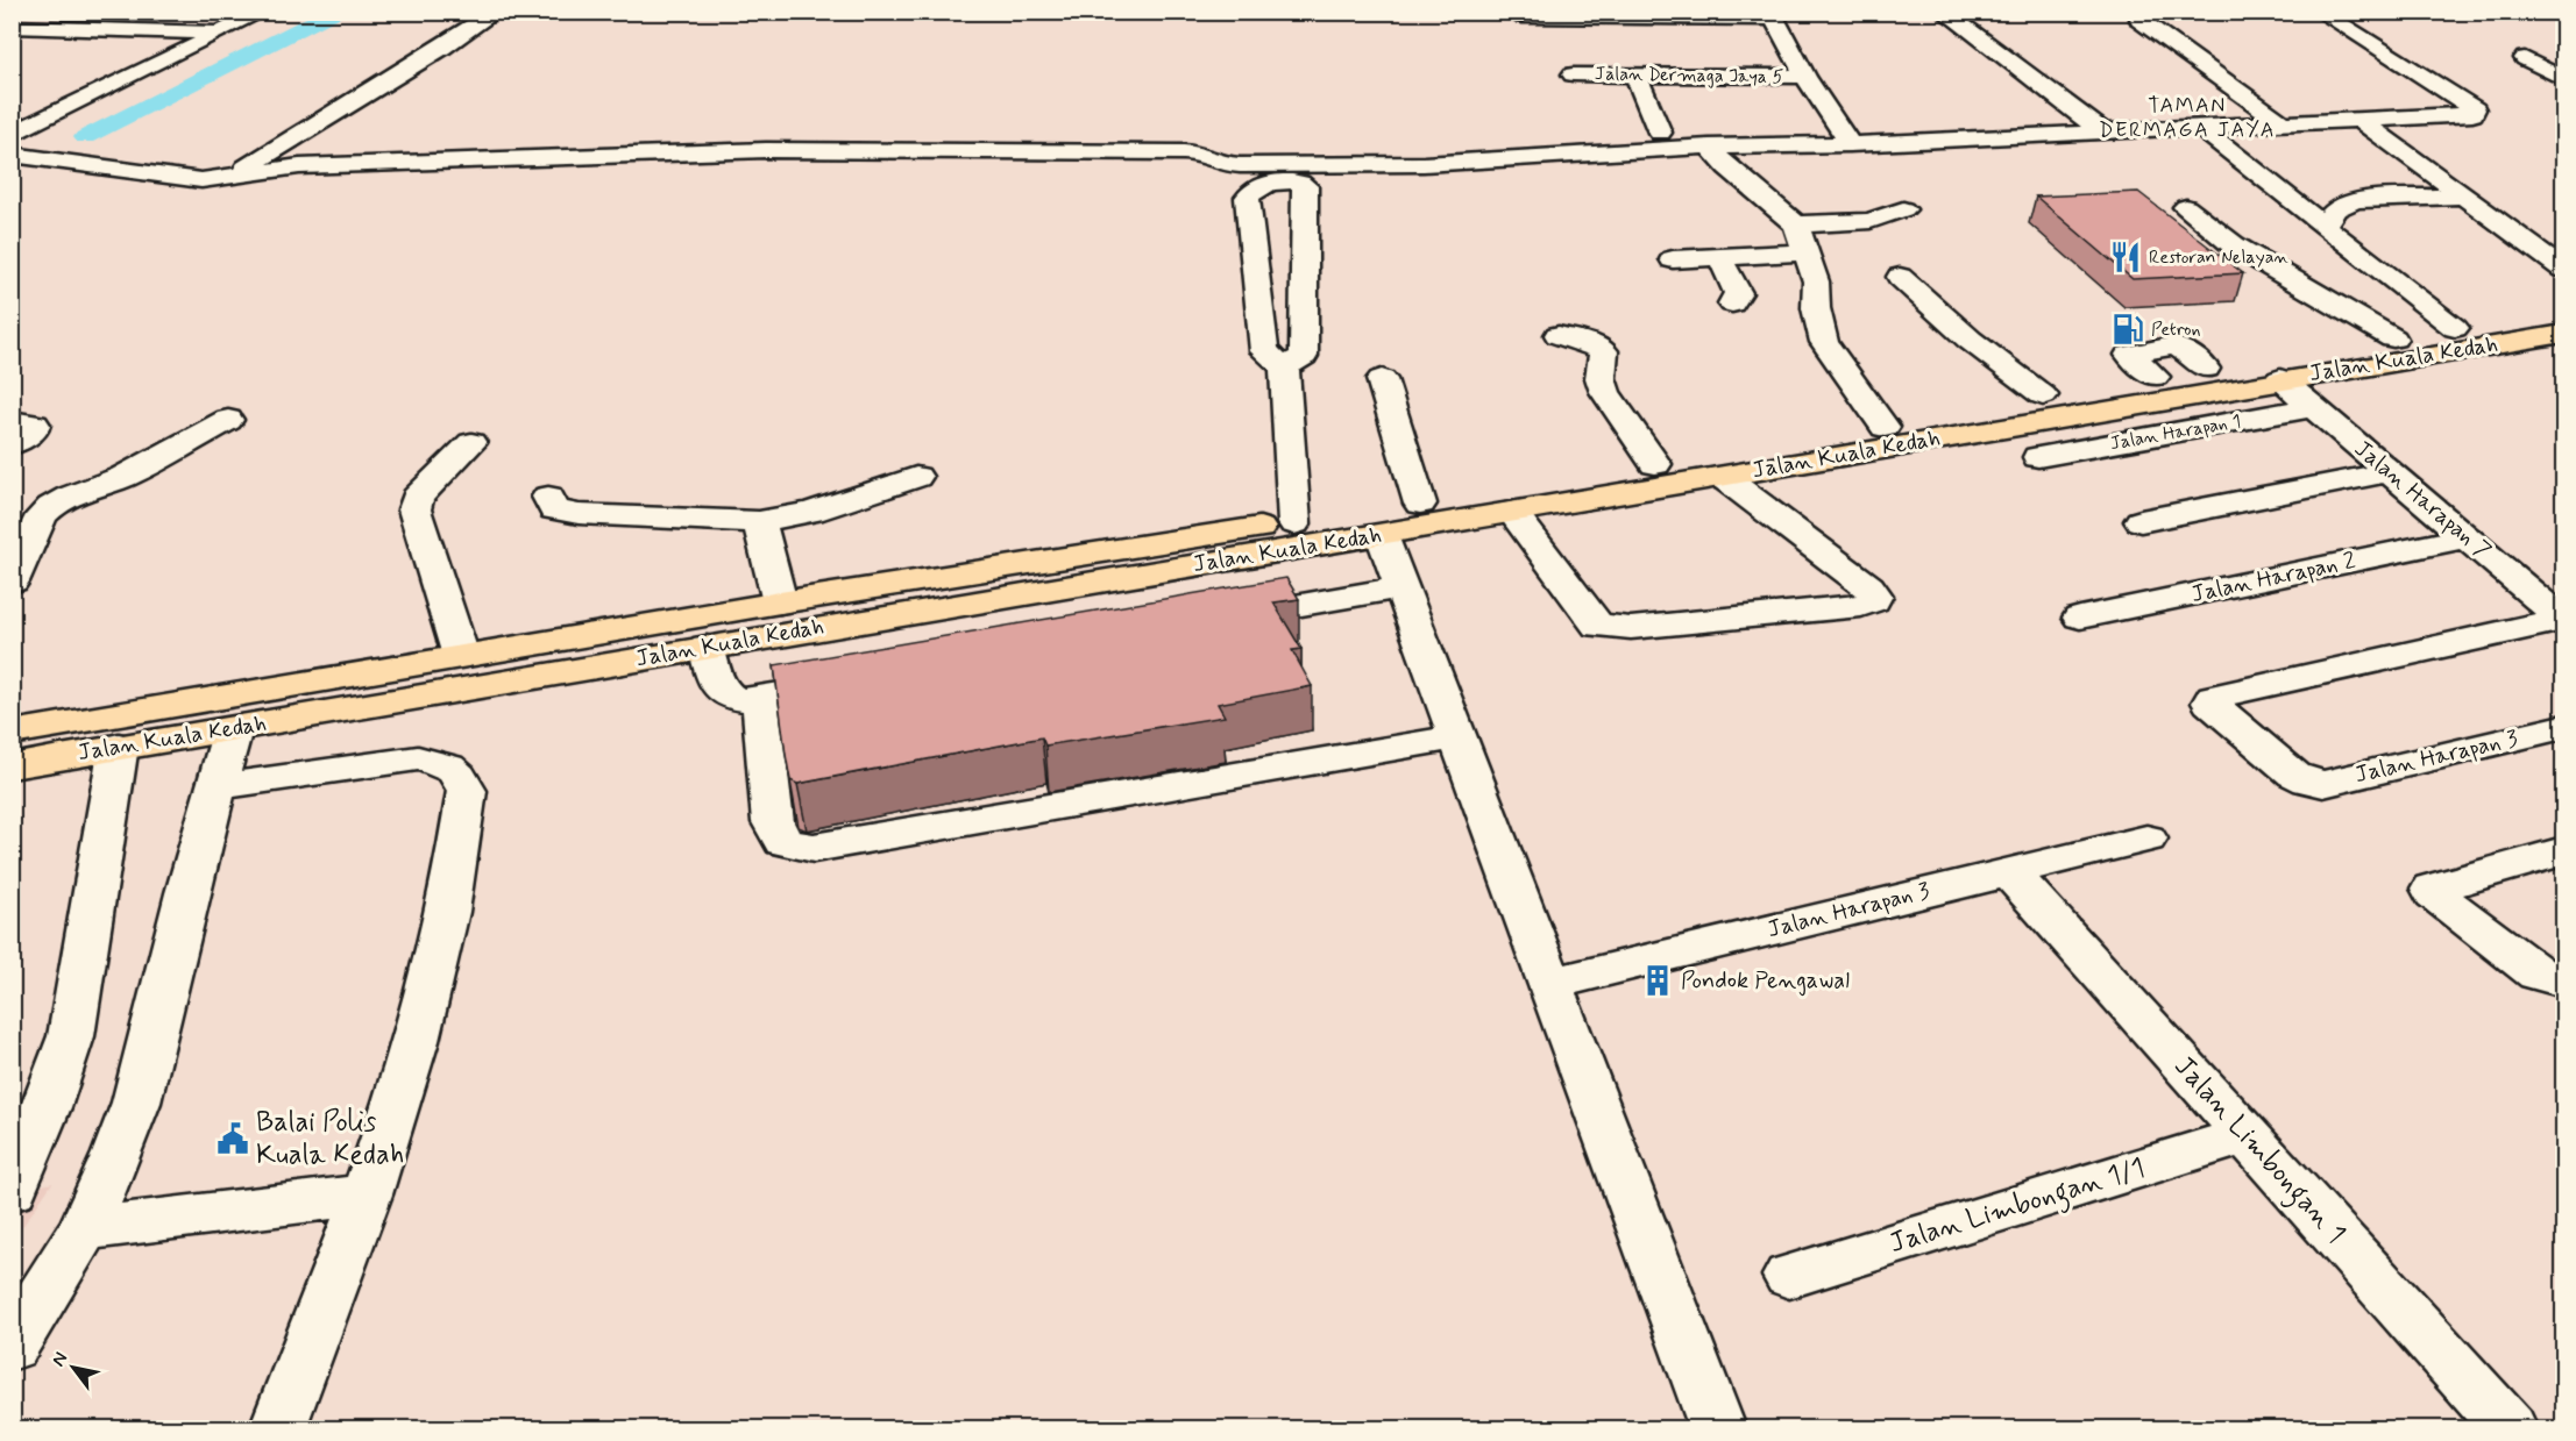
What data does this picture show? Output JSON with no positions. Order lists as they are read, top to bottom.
{
  "streets": {
    "main road": ["Jalan Kuala Kedah"],
    "street": [
      "Jalan Dermaga Jaya 5",
      "Jalan Harapan 1",
      "Jalan Harapan 7",
      "Jalan Harapan 2",
      "Jalan Harapan 3",
      "Jalan Limbongan 1",
      "Jalan Limbongan 1/1"
    ]
  },
  "crossings": [
    ["Jalan Kuala Kedah", "Jalan Harapan 7"],
    ["Jalan Harapan 1", "Jalan Harapan 7"],
    ["Jalan Harapan 7", "Jalan Harapan 2"],
    ["Jalan Harapan 7", "Jalan Harapan 3"],
    ["Jalan Harapan 3", "Jalan Limbongan 1"],
    ["Jalan Limbongan 1", "Jalan Limbongan 1/1"]
  ],
  "districts": ["TAMAN DERMAGA JAYA"],
  "places": {
    "restaurant": ["Restoran Nelayan"],
    "fuel station": ["Petron"],
    "building": ["Pondok Pengawal"],
    "public building": ["Balai Polis Kuala Kedah"]
  },
  "north": "top left"
}
